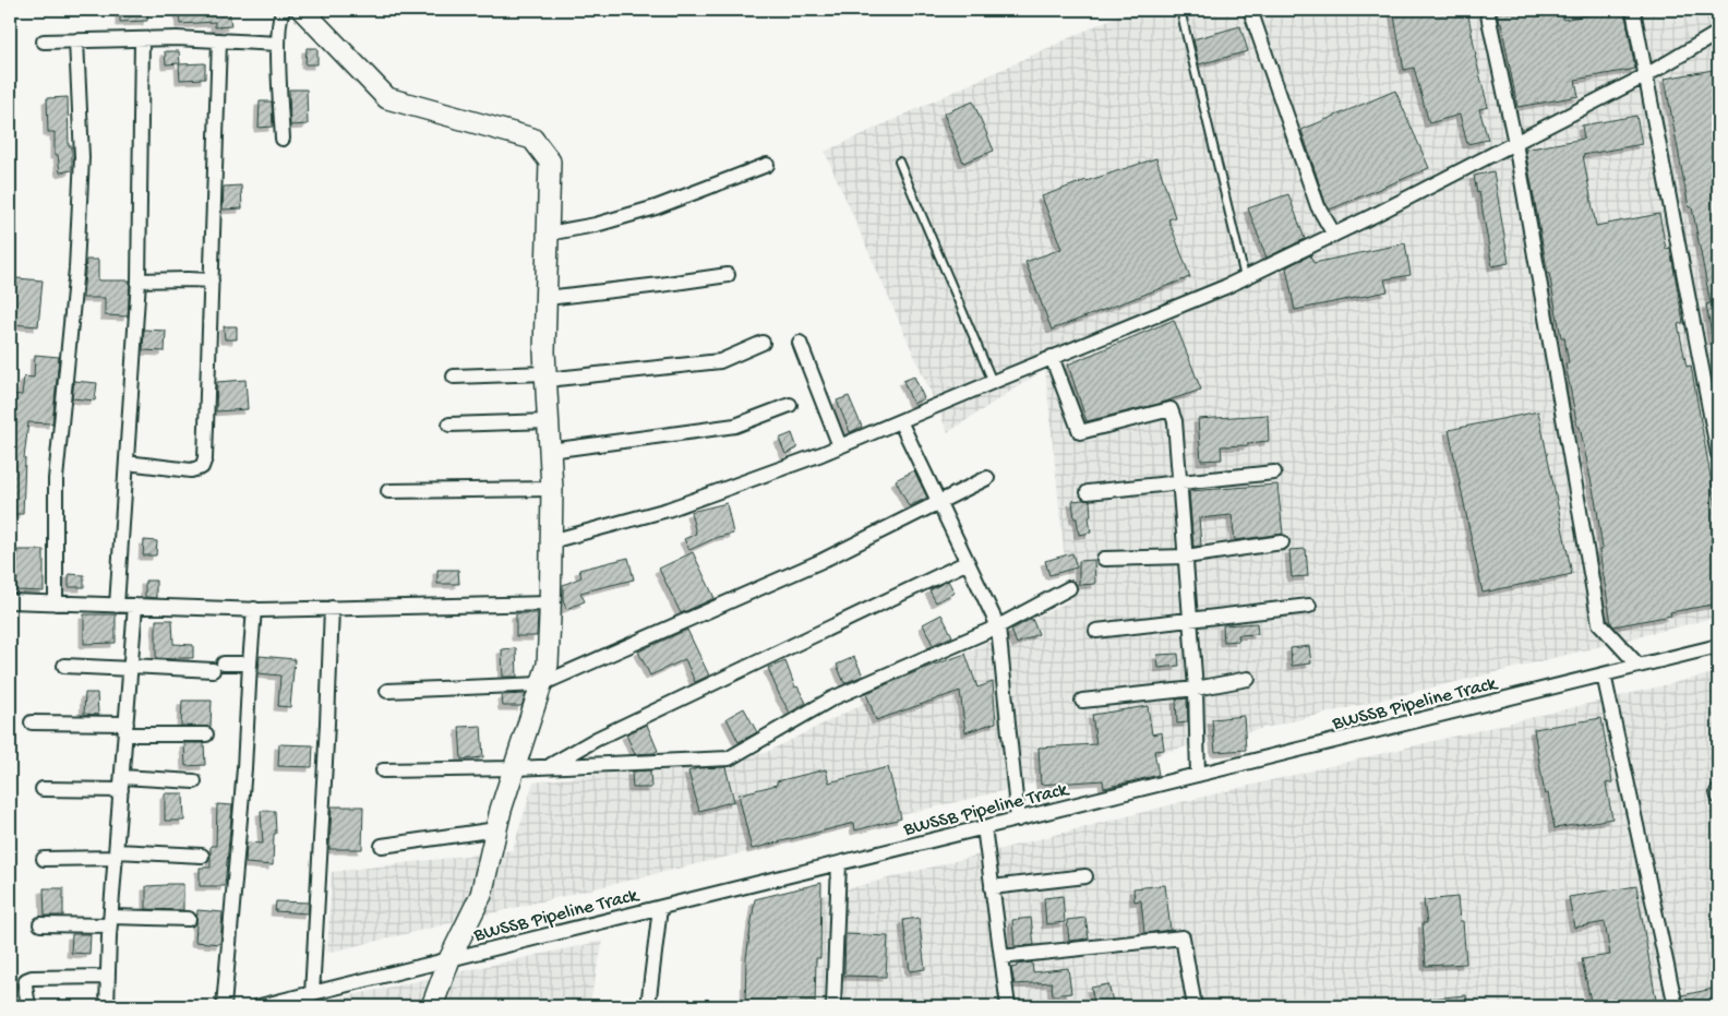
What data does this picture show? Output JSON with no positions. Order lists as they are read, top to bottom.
{
  "streets": {
    "street": ["BWSSB Pipeline Track"]
  }
}
